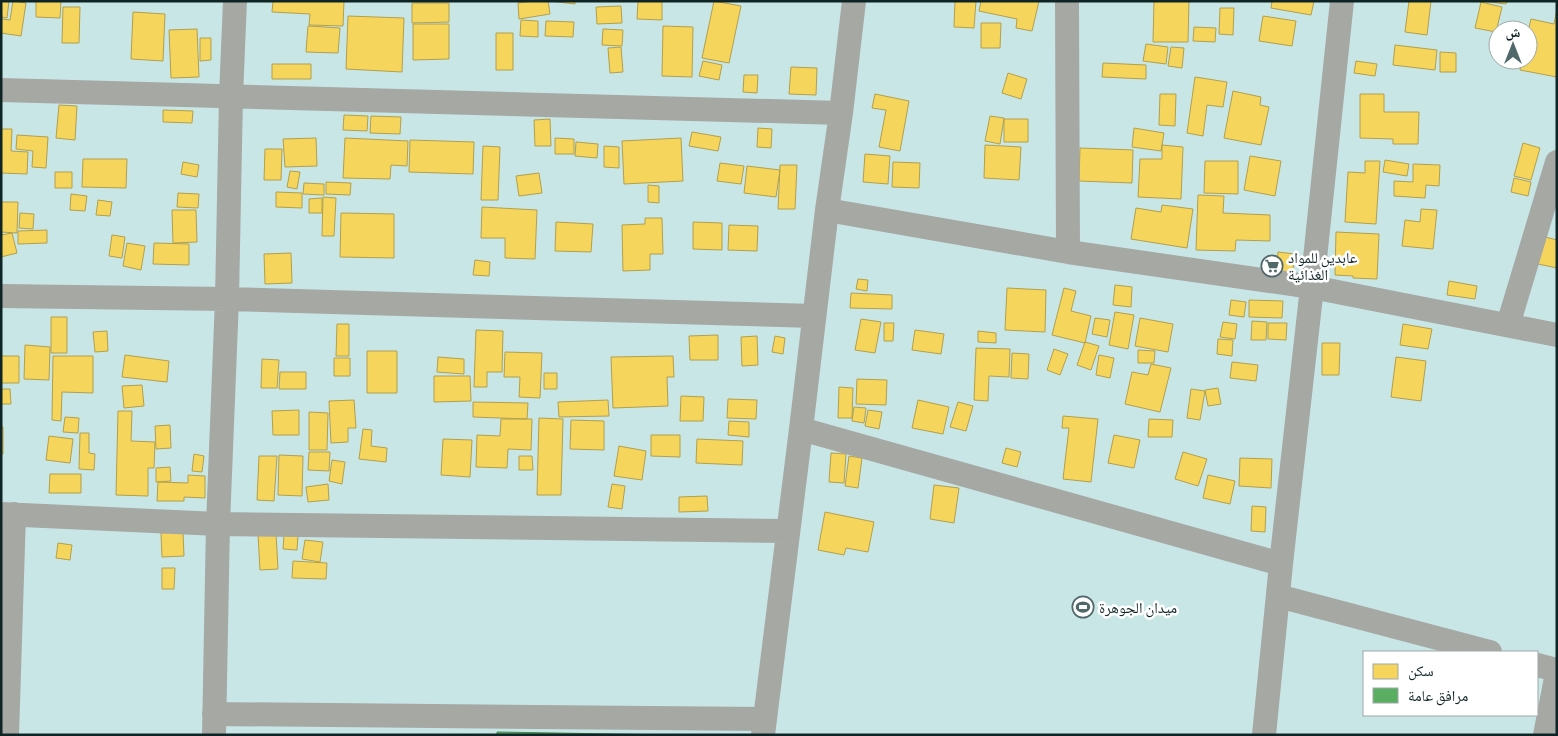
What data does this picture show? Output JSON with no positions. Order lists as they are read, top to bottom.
{
  "places": {
    "supermarket": ["عابدين للمواد الغذائية"],
    "sports": ["ميدان الجوهرة"]
  },
  "legend": ["سكن", "مرافق عامة"],
  "north": "top"
}
